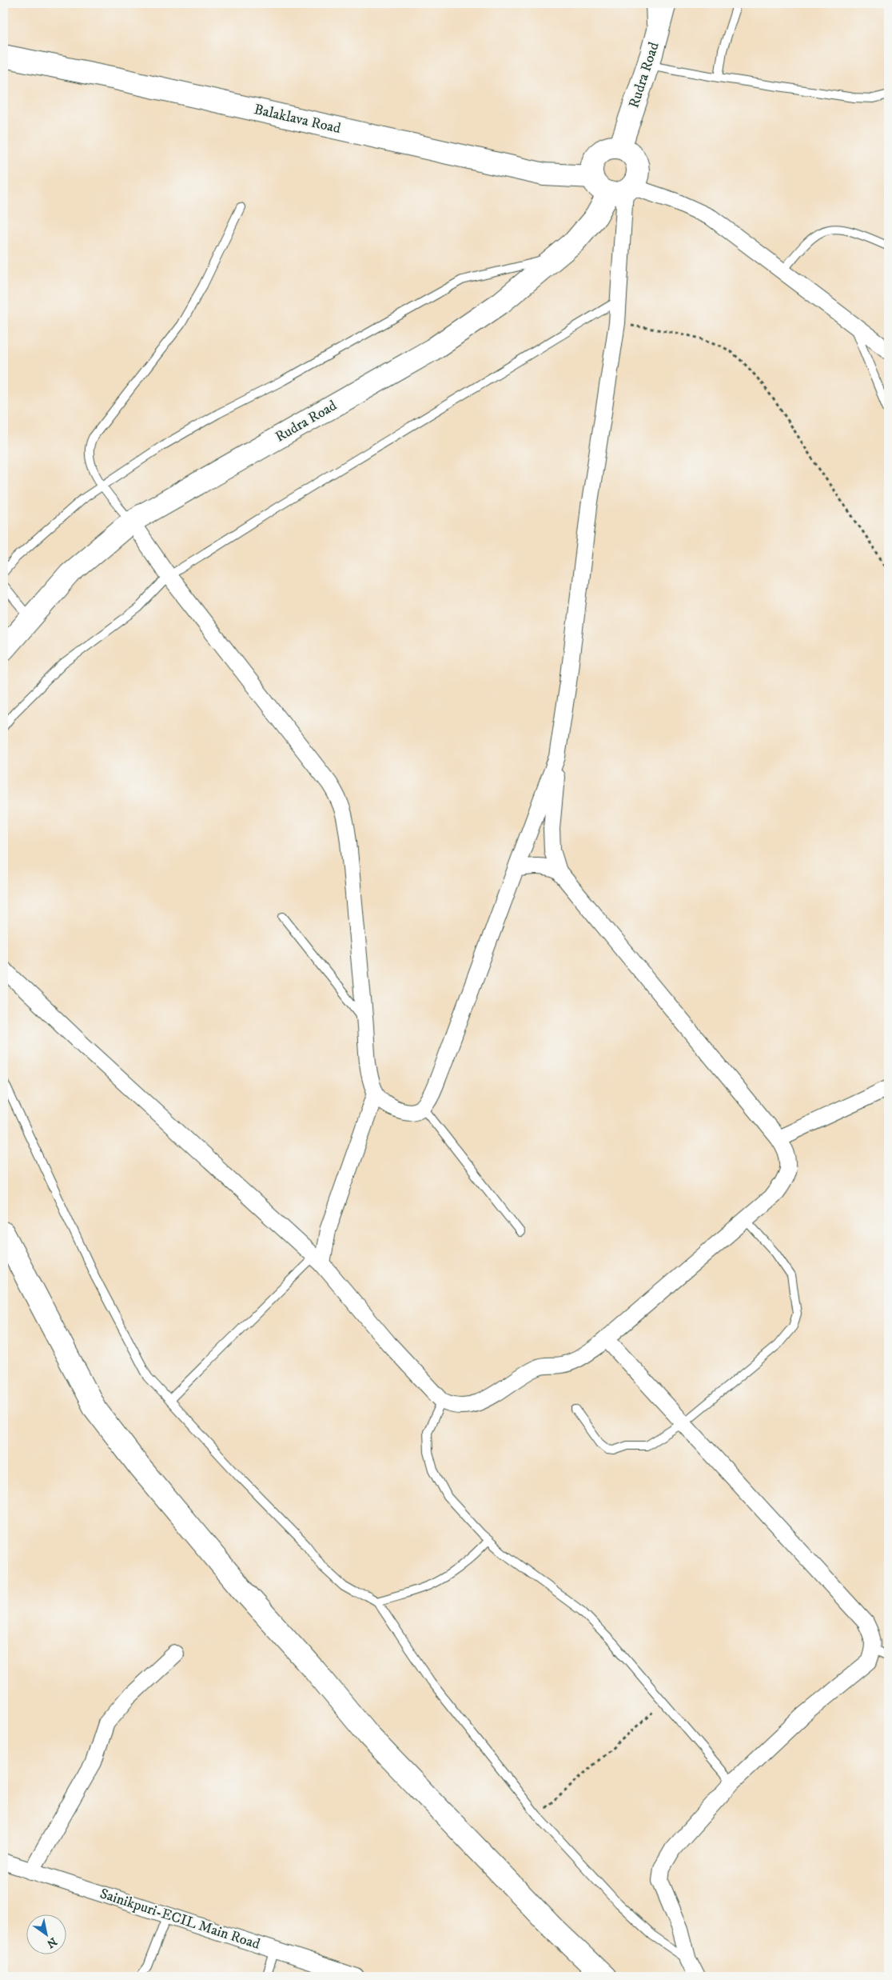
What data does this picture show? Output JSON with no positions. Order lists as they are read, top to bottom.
{
  "streets": {
    "street": ["Rudra Road", "Balaklava Road", "Sainikpuri-ECIL Main Road"]
  },
  "crossings": [
    ["Rudra Road", "Balaklava Road"]
  ],
  "north": "bottom right"
}
